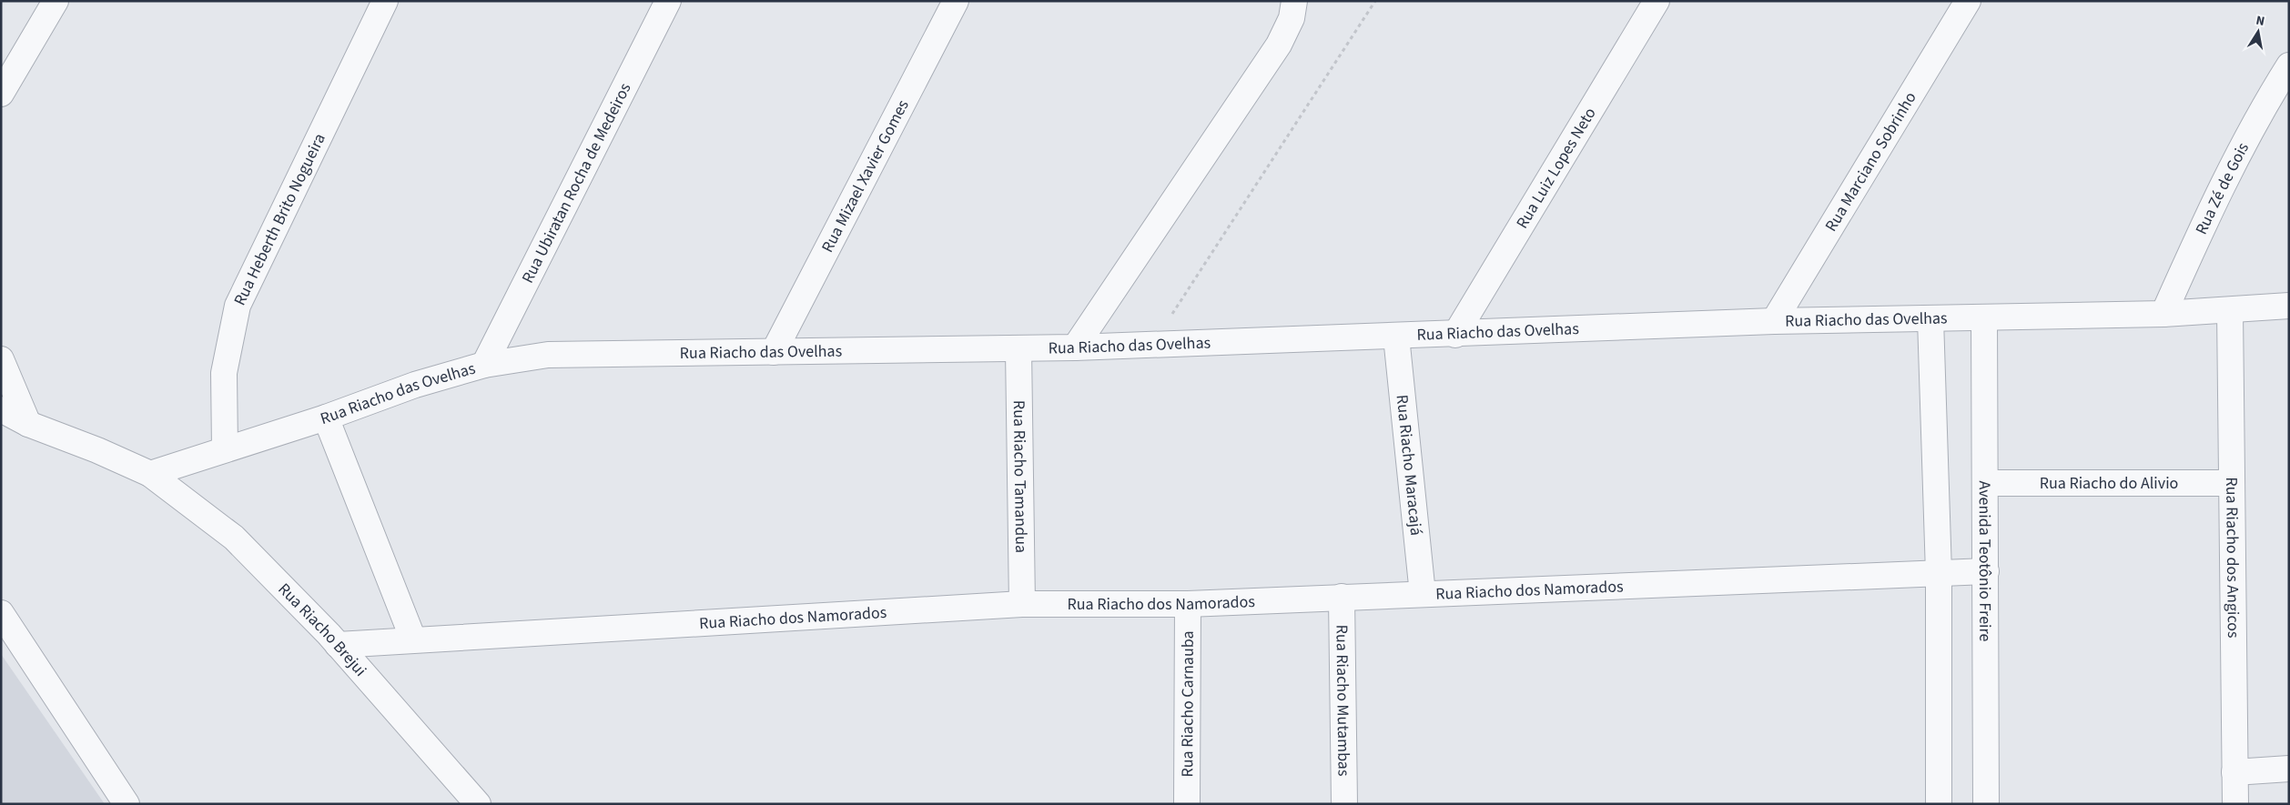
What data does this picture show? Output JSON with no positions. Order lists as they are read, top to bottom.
{
  "streets": {
    "street": [
      "Rua Marciano Sobrinho",
      "Rua Luiz Lopes Neto",
      "Rua Mizael Xavier Gomes",
      "Rua Ubiratan Rocha de Medeiros",
      "Rua Zé de Gois",
      "Rua Heberth Brito Nogueira",
      "Rua Riacho das Ovelhas",
      "Rua Riacho Maracajá",
      "Rua Riacho Tamandua",
      "Rua Riacho do Alivio",
      "Rua Riacho dos Angicos",
      "Avenida Teotônio Freire",
      "Rua Riacho dos Namorados",
      "Rua Riacho Brejui",
      "Rua Riacho Mutambas",
      "Rua Riacho Carnauba"
    ]
  },
  "crossings": [
    ["Rua Marciano Sobrinho", "Rua Riacho das Ovelhas"],
    ["Rua Luiz Lopes Neto", "Rua Riacho das Ovelhas"],
    ["Rua Mizael Xavier Gomes", "Rua Riacho das Ovelhas"],
    ["Rua Ubiratan Rocha de Medeiros", "Rua Riacho das Ovelhas"],
    ["Rua Zé de Gois", "Rua Riacho das Ovelhas"],
    ["Rua Heberth Brito Nogueira", "Rua Riacho das Ovelhas"],
    ["Rua Riacho das Ovelhas", "Rua Riacho Maracajá"],
    ["Rua Riacho das Ovelhas", "Rua Riacho Tamandua"],
    ["Rua Riacho das Ovelhas", "Rua Riacho dos Angicos"],
    ["Rua Riacho das Ovelhas", "Avenida Teotônio Freire"],
    ["Rua Riacho das Ovelhas", "Rua Riacho Brejui"],
    ["Rua Riacho Maracajá", "Rua Riacho dos Namorados"],
    ["Rua Riacho Tamandua", "Rua Riacho dos Namorados"],
    ["Rua Riacho do Alivio", "Rua Riacho dos Angicos"],
    ["Rua Riacho do Alivio", "Avenida Teotônio Freire"],
    ["Avenida Teotônio Freire", "Rua Riacho dos Namorados"],
    ["Rua Riacho dos Namorados", "Rua Riacho Brejui"],
    ["Rua Riacho dos Namorados", "Rua Riacho Mutambas"],
    ["Rua Riacho dos Namorados", "Rua Riacho Carnauba"]
  ],
  "north": "top"
}
